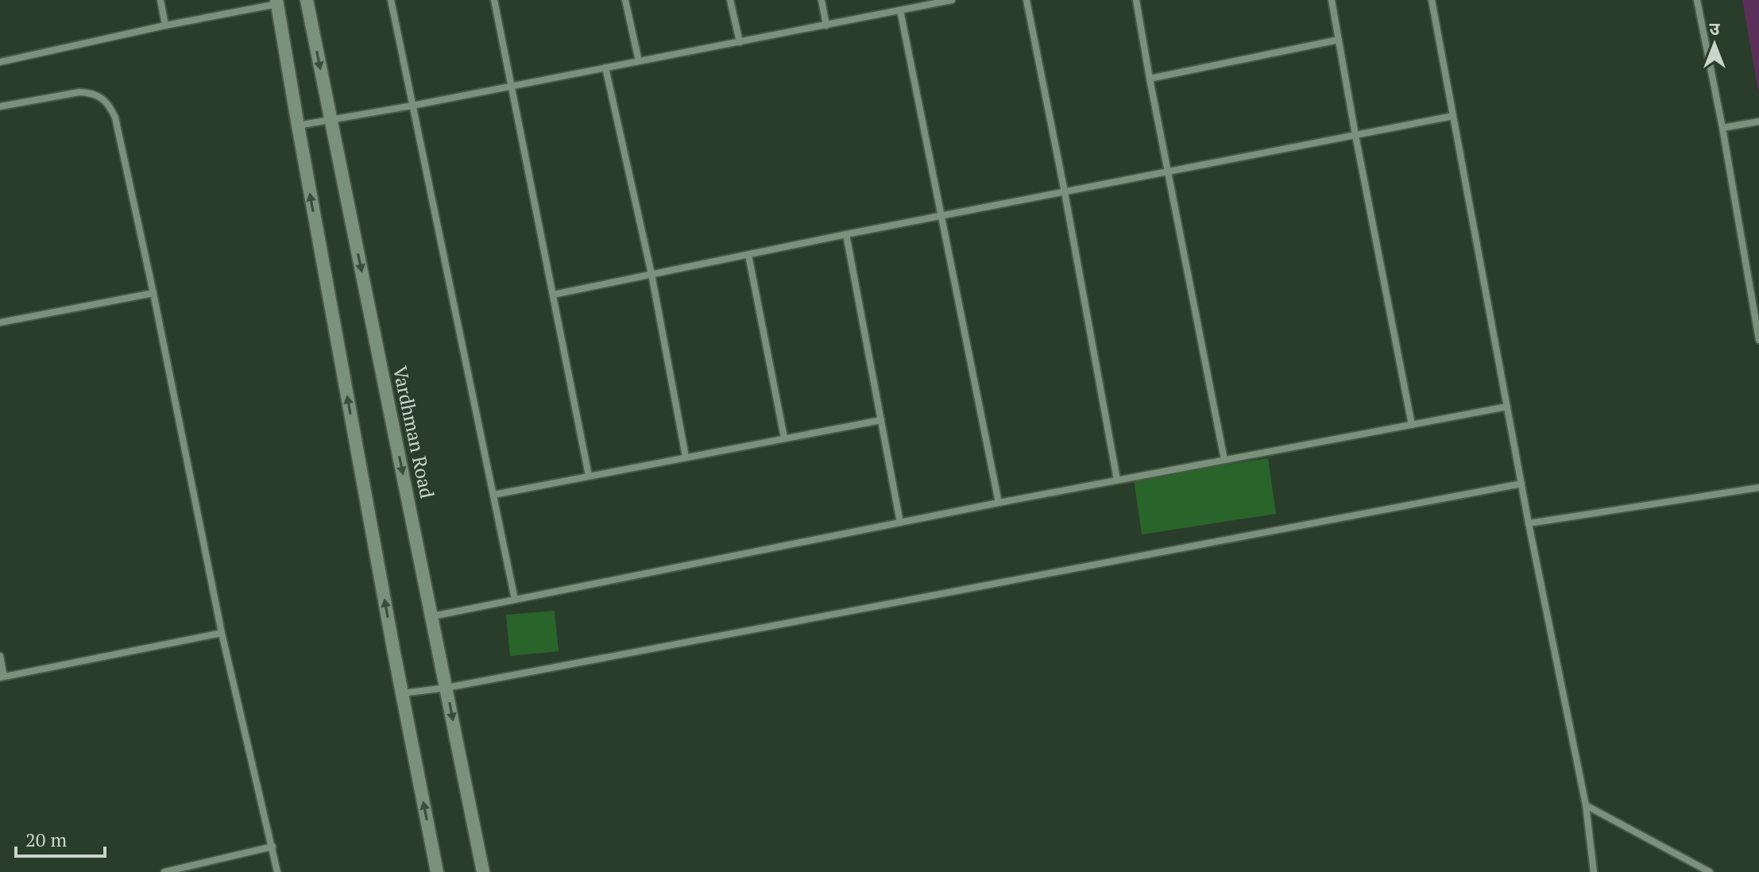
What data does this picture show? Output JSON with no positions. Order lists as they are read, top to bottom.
{
  "streets": {
    "street": ["Vardhman Road"]
  },
  "scale_bar": "20 m",
  "north": "top"
}
